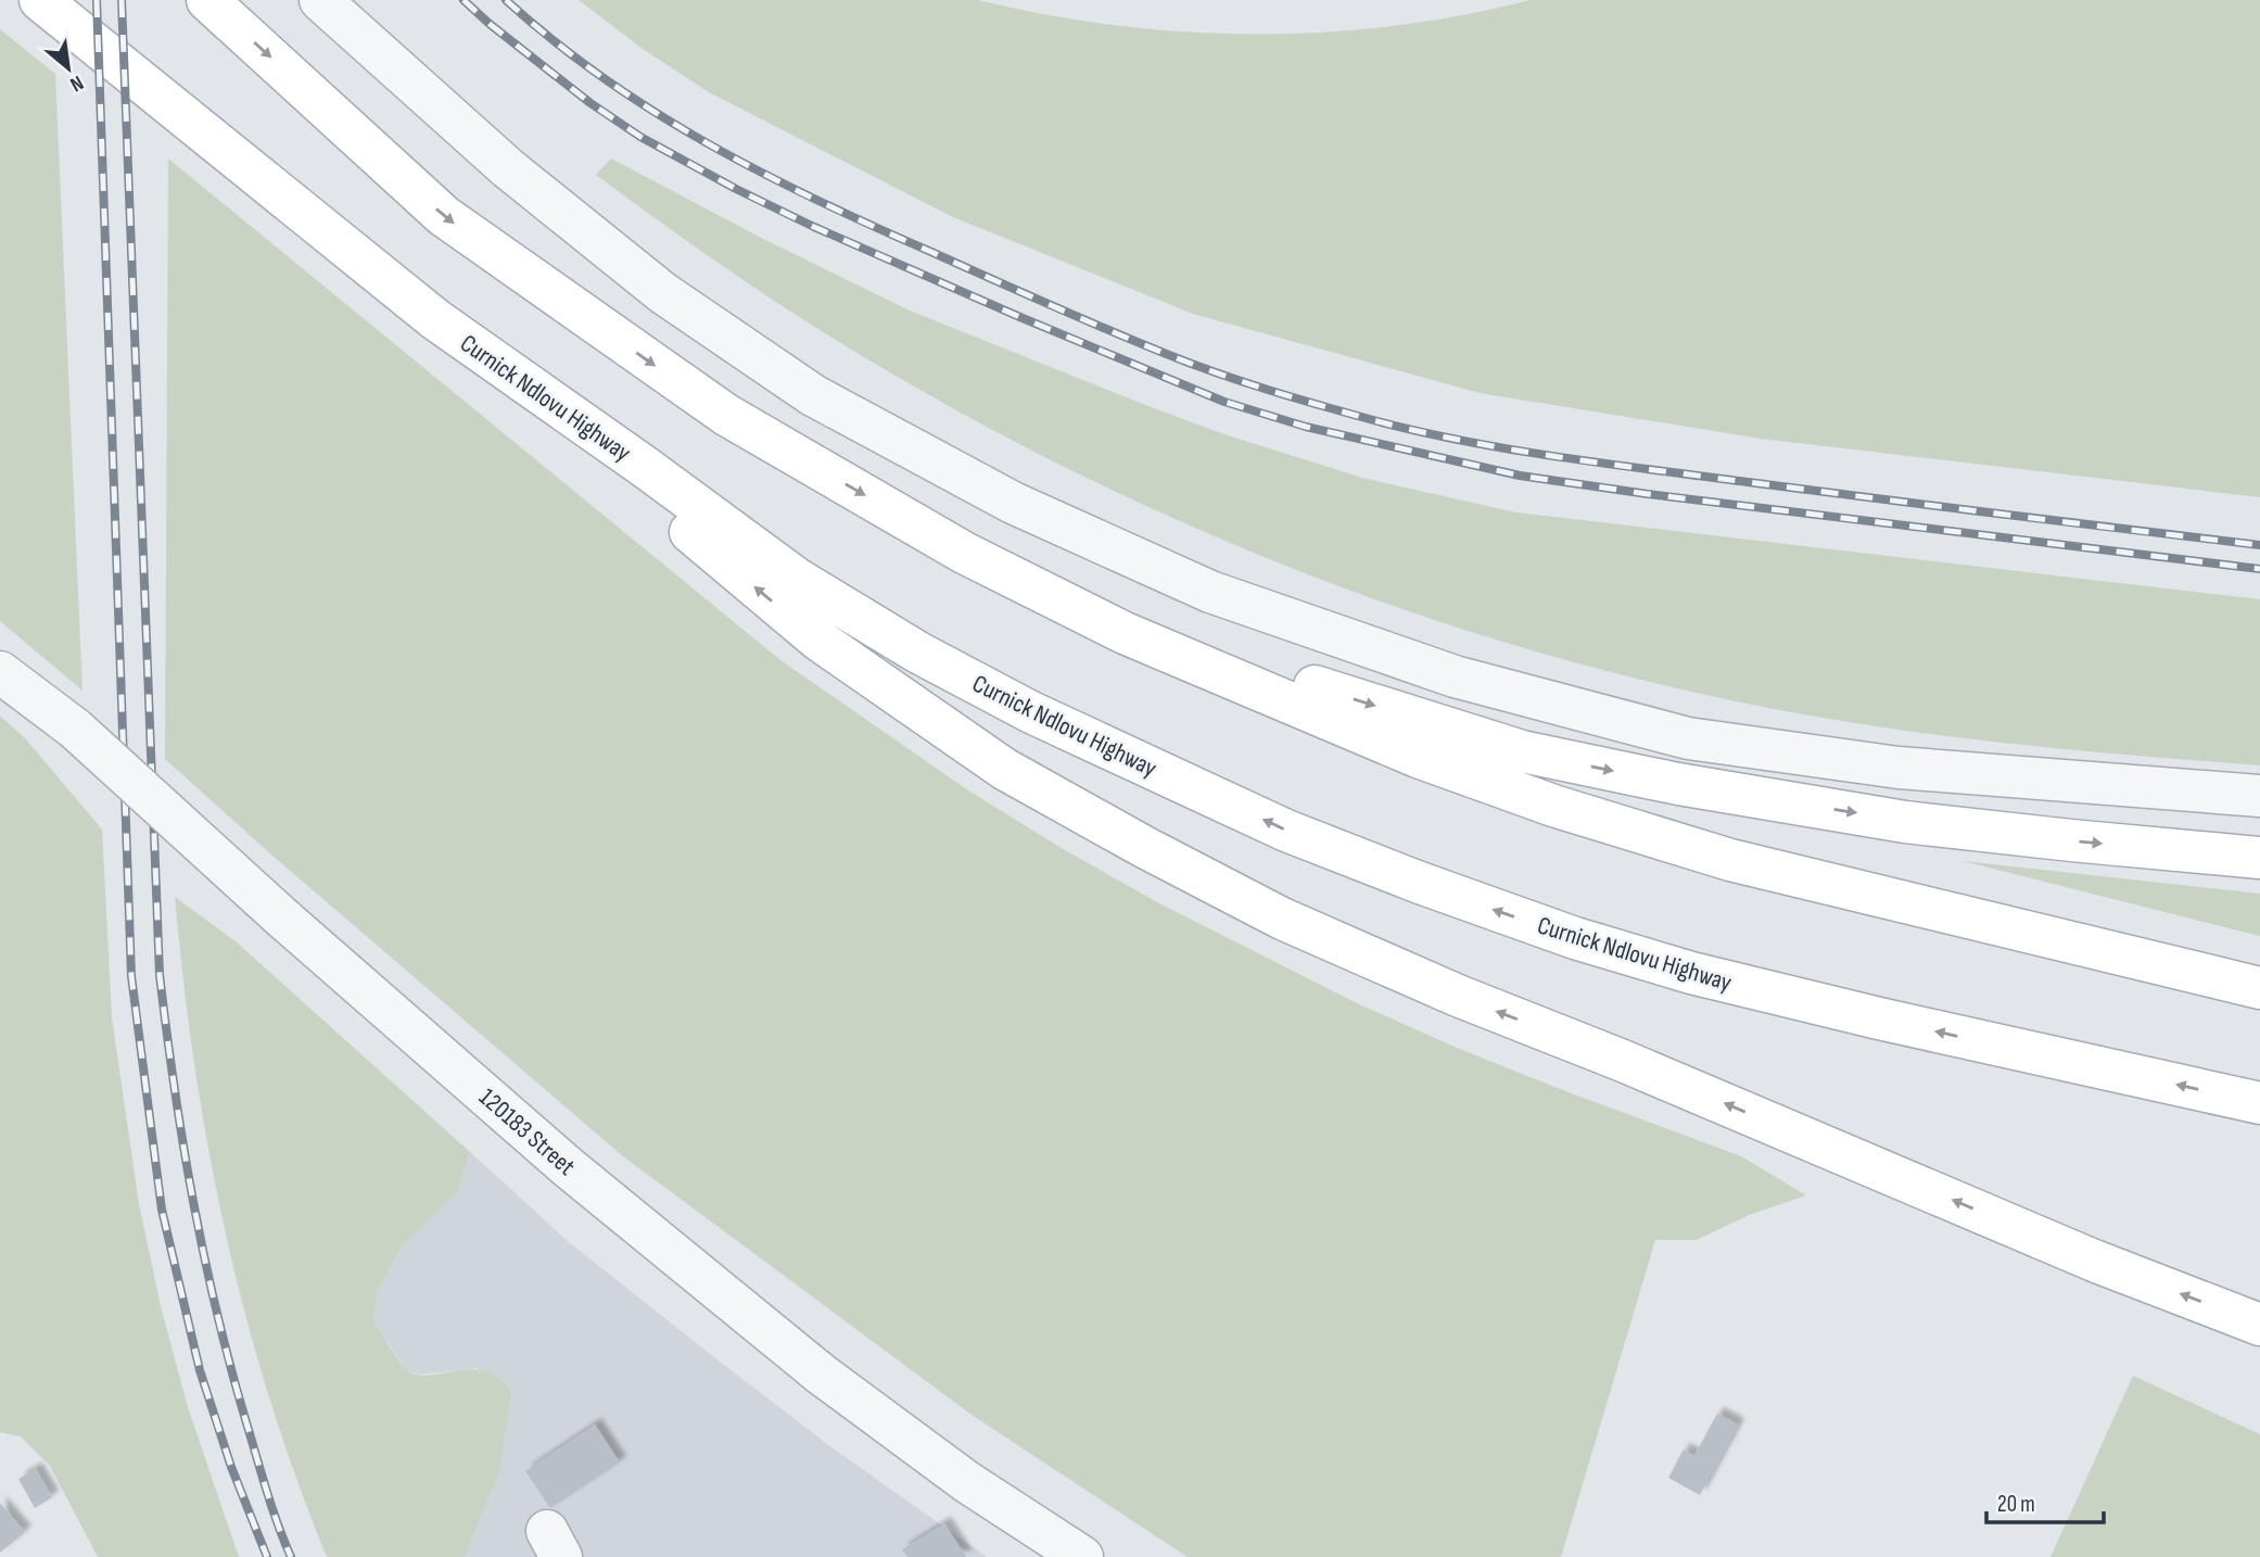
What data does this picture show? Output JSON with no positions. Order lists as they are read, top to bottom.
{
  "streets": {
    "main road": ["Curnick Ndlovu Highway"],
    "street": ["120183 Street"]
  },
  "scale_bar": "20 m",
  "north": "bottom right"
}
